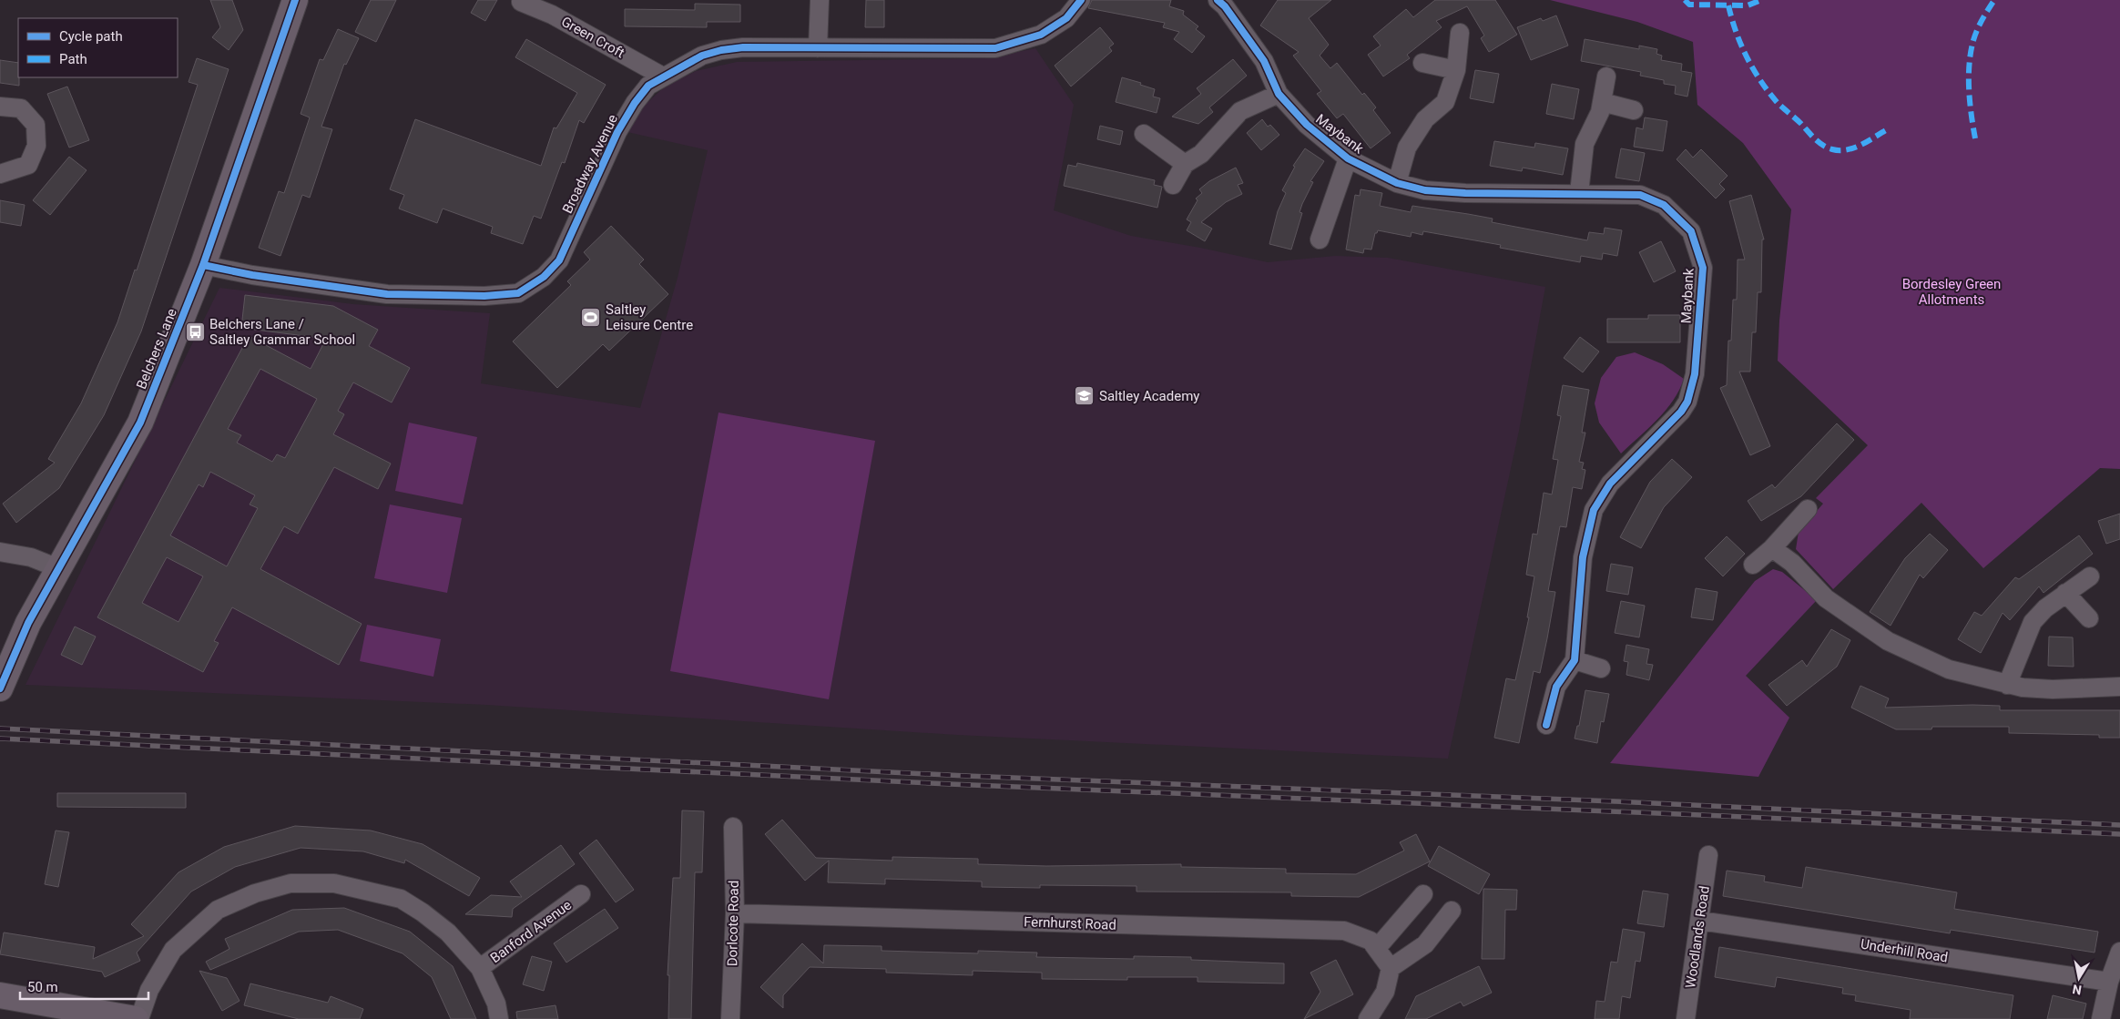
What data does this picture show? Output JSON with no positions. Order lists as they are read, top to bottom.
{
  "streets": {
    "street": [
      "Green Croft",
      "Maybank",
      "Broadway Avenue",
      "Belchers Lane",
      "Dorlcote Road",
      "Fernhurst Road",
      "Banford Avenue",
      "Woodlands Road",
      "Underhill Road"
    ]
  },
  "crossings": [
    ["Green Croft", "Broadway Avenue"],
    ["Broadway Avenue", "Belchers Lane"],
    ["Dorlcote Road", "Fernhurst Road"],
    ["Woodlands Road", "Underhill Road"]
  ],
  "parks": ["Bordesley Green Allotments"],
  "places": {
    "sports": ["Saltley Leisure Centre"],
    "bus stop": ["Belchers Lane / Saltley Grammar School"],
    "school or university": ["Saltley Academy"]
  },
  "legend": ["Cycle path", "Path"],
  "scale_bar": "50 m",
  "north": "bottom"
}
